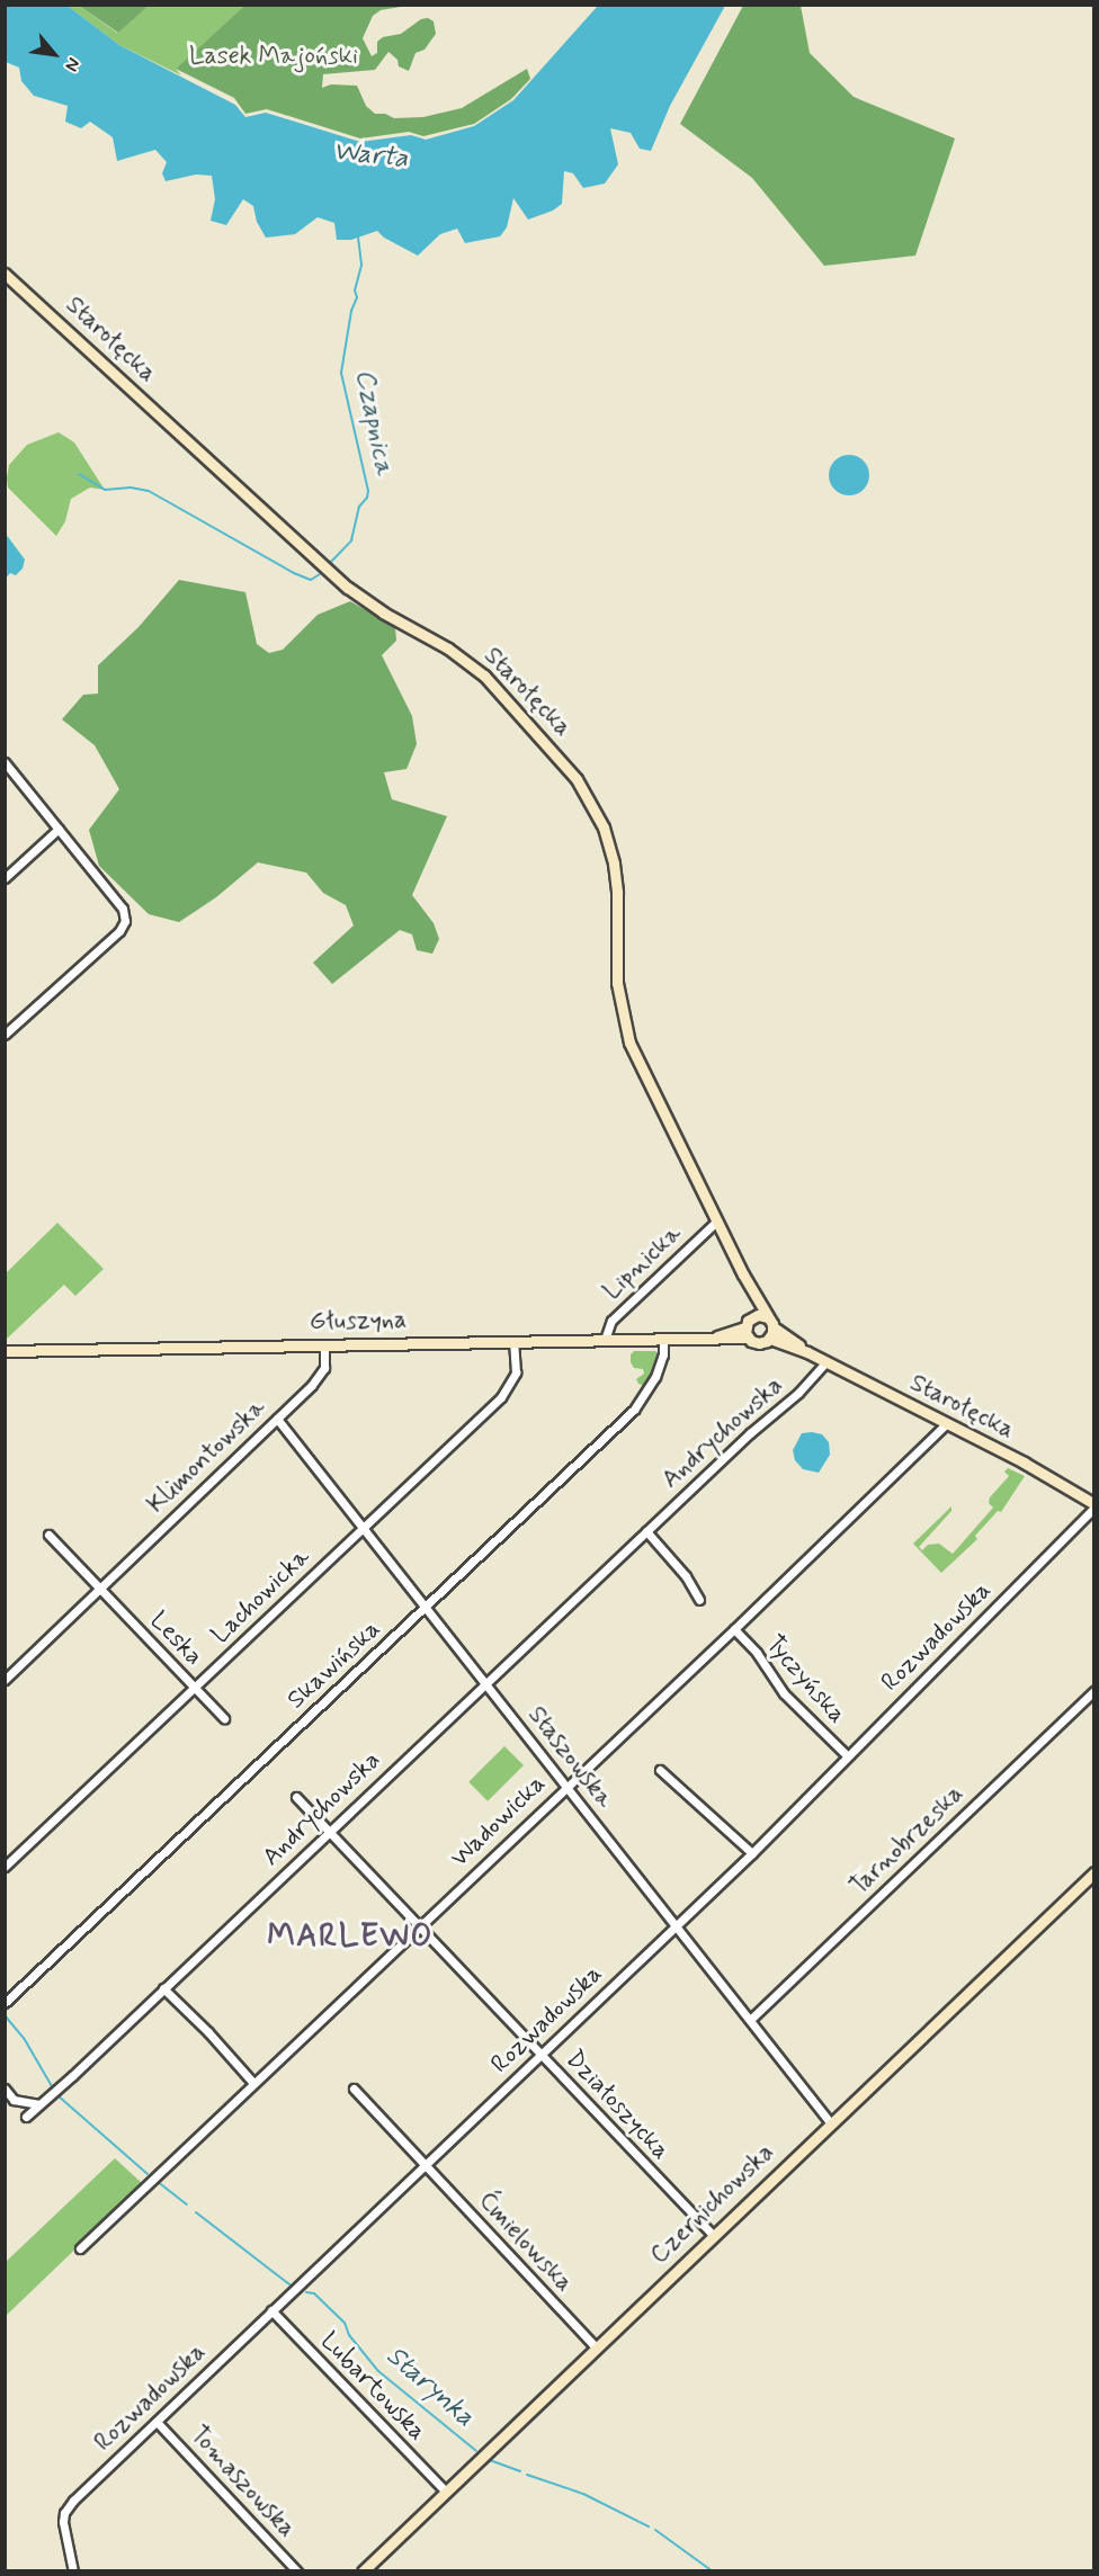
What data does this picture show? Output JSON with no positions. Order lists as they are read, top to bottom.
{
  "streets": {
    "street": [
      "Starołęcka",
      "Lipnicka",
      "Głuszyna",
      "Andrychowska",
      "Klimontowska",
      "Lachowicka",
      "Rozwadowska",
      "Leska",
      "Skawińska",
      "Tyczyńska",
      "Staszowska",
      "Wadowicka",
      "Tarnobrzeska",
      "Działoszycka",
      "Czernichowska",
      "Ćmielowska",
      "Lubartowska",
      "Tomaszowska"
    ]
  },
  "crossings": [
    ["Starołęcka", "Lipnicka"],
    ["Starołęcka", "Andrychowska"],
    ["Starołęcka", "Rozwadowska"],
    ["Starołęcka", "Wadowicka"],
    ["Lipnicka", "Głuszyna"],
    ["Głuszyna", "Klimontowska"],
    ["Głuszyna", "Lachowicka"],
    ["Głuszyna", "Skawińska"],
    ["Andrychowska", "Staszowska"],
    ["Andrychowska", "Działoszycka"],
    ["Klimontowska", "Leska"],
    ["Klimontowska", "Staszowska"],
    ["Lachowicka", "Leska"],
    ["Lachowicka", "Staszowska"],
    ["Rozwadowska", "Tyczyńska"],
    ["Rozwadowska", "Staszowska"],
    ["Rozwadowska", "Działoszycka"],
    ["Rozwadowska", "Ćmielowska"],
    ["Rozwadowska", "Lubartowska"],
    ["Rozwadowska", "Tomaszowska"],
    ["Skawińska", "Staszowska"],
    ["Tyczyńska", "Wadowicka"],
    ["Staszowska", "Wadowicka"],
    ["Staszowska", "Tarnobrzeska"],
    ["Staszowska", "Czernichowska"],
    ["Wadowicka", "Działoszycka"],
    ["Działoszycka", "Czernichowska"],
    ["Czernichowska", "Ćmielowska"],
    ["Czernichowska", "Lubartowska"]
  ],
  "districts": ["MARLEWO"],
  "water": ["Warta", "Czapnica", "Starynka"],
  "parks": ["Lasek Majoński"],
  "north": "bottom right"
}
